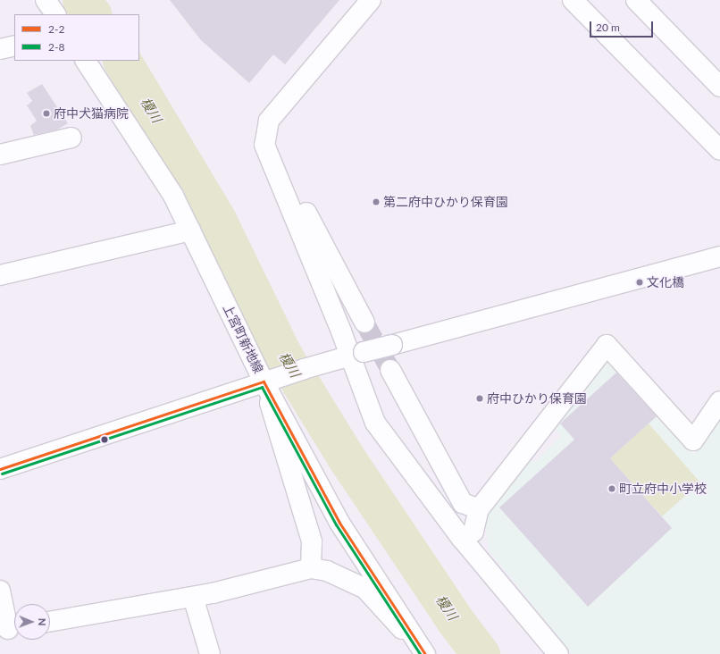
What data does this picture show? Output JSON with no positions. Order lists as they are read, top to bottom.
{
  "streets": {
    "street": ["上宮町新地線"]
  },
  "water": ["榎川"],
  "places": [
    "府中犬猫病院",
    "第二府中ひかり保育園",
    "文化橋",
    "府中ひかり保育園",
    "町立府中小学校"
  ],
  "lines": ["transit line 2-2", "transit line 2-8"],
  "legend": ["2-2", "2-8"],
  "scale_bar": "20 m",
  "north": "right"
}
